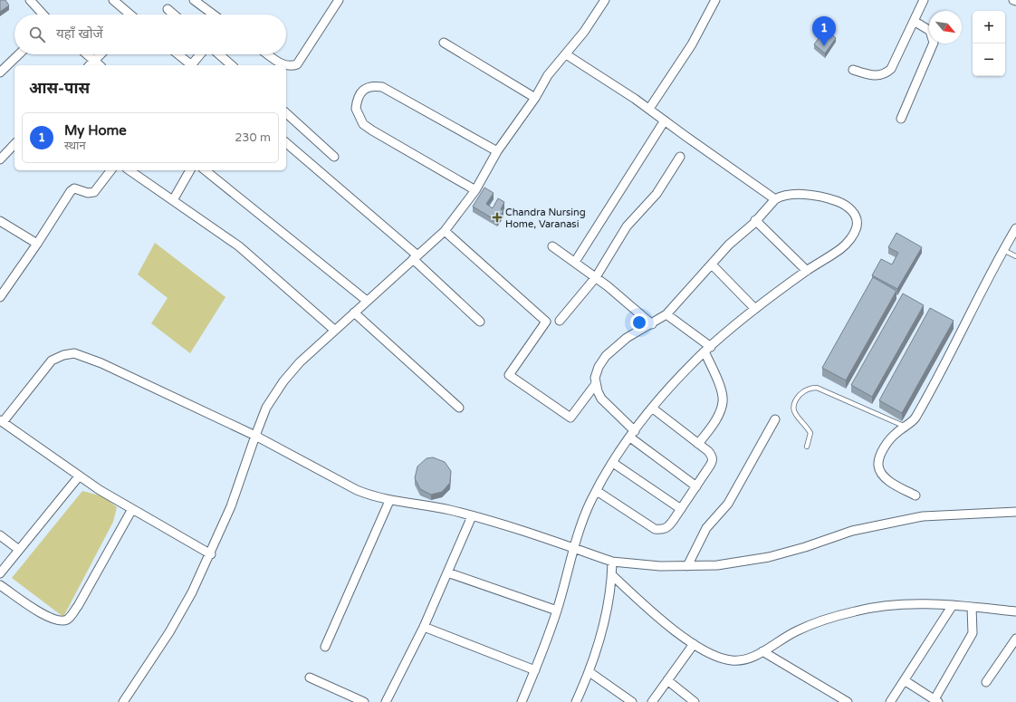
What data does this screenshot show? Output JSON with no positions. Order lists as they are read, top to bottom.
{
  "places": {
    "health": ["Chandra Nursing Home, Varanasi"]
  },
  "north": "bottom right",
  "page": {
    "map_buttons": ["+", "−"],
    "search": "यहाँ खोजें",
    "pins": "1",
    "heading": "आस-पास",
    "list": [
      {
        "mark": "1",
        "name": "My Home",
        "note": "स्थान",
        "value": "230 m"
      }
    ]
  }
}
